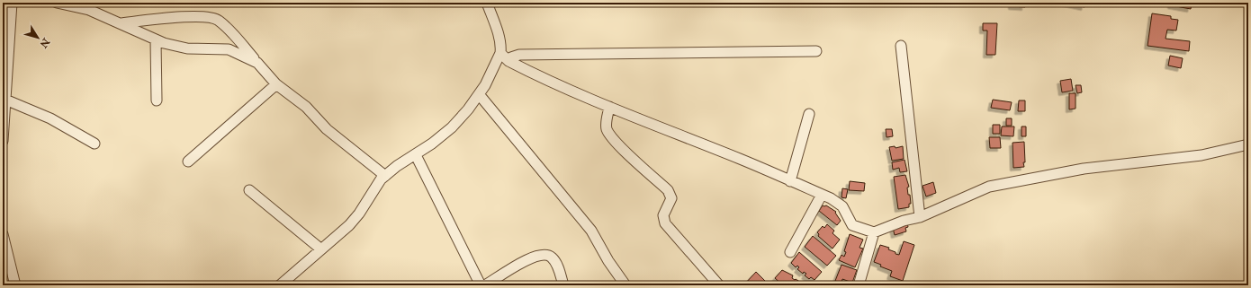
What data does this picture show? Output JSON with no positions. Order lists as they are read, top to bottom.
{
  "north": "bottom right"
}
